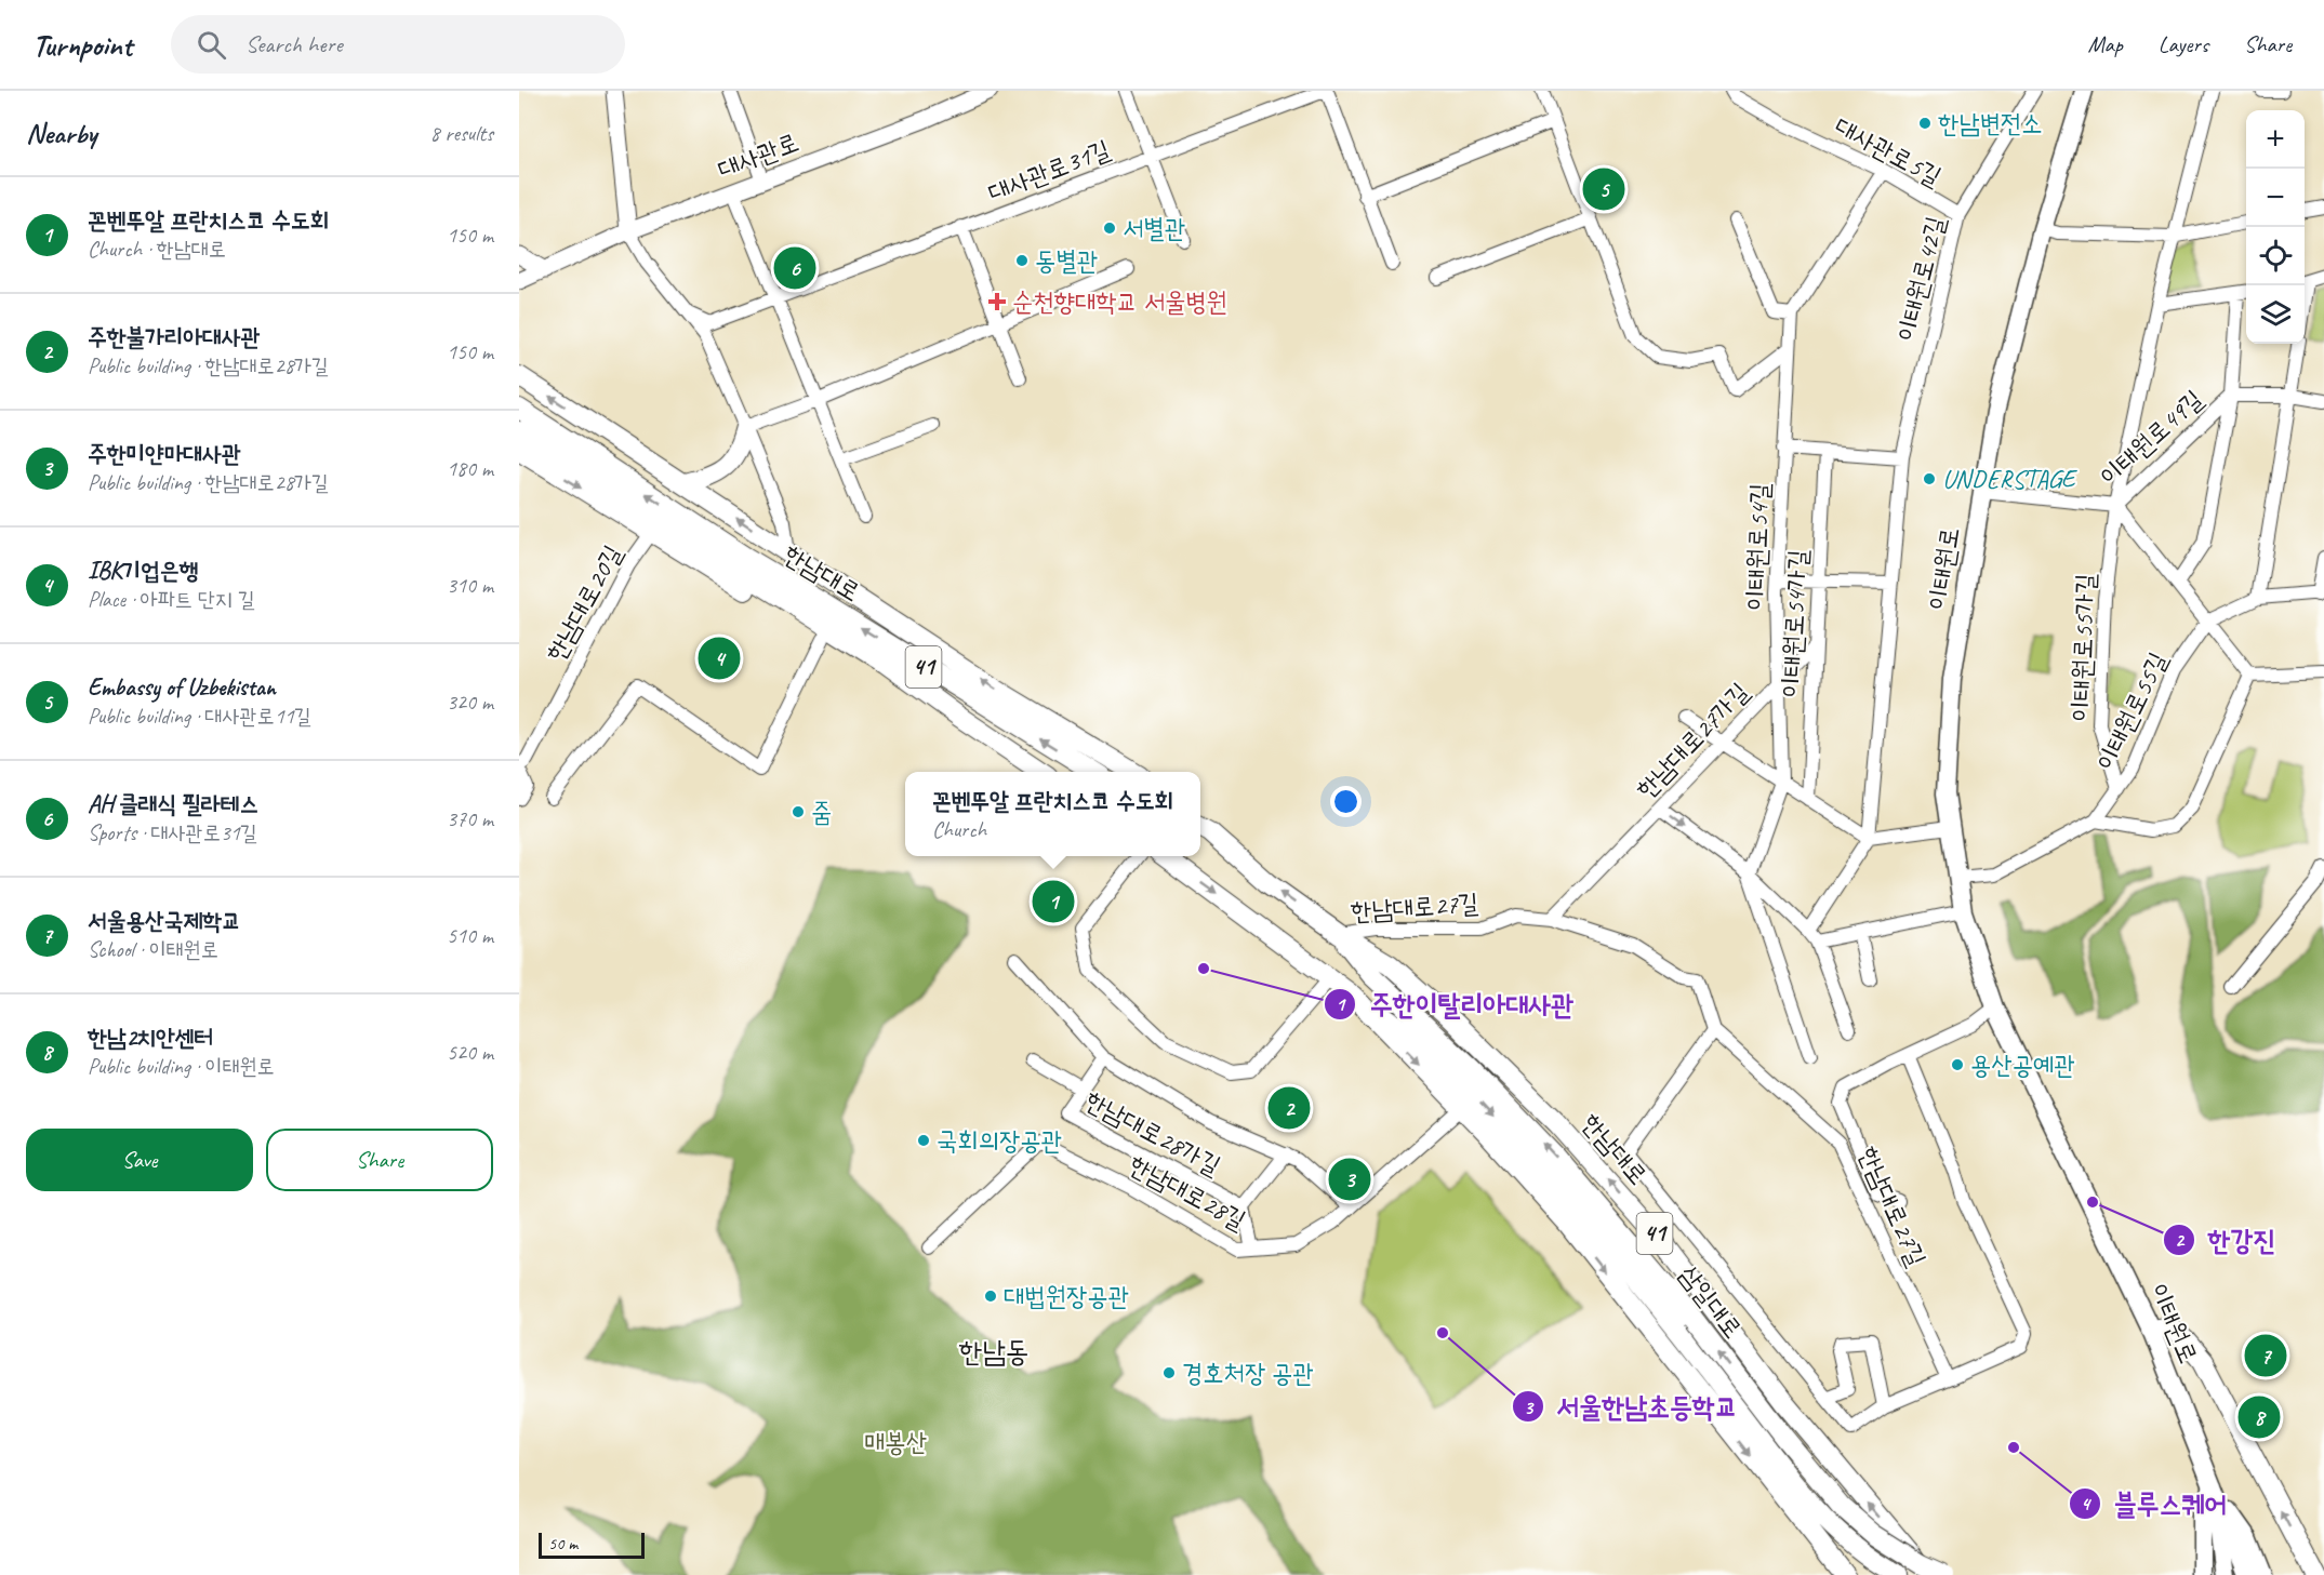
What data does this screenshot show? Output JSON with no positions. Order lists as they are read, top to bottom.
{
  "streets": {
    "main road": [
      "이태원로",
      "한남대로",
      "41",
      "삼일대로"
    ],
    "street": [
      "대사관로5길",
      "대사관로",
      "대사관로31길",
      "이태원로42길",
      "이태원로49길",
      "이태원로54길",
      "한남대로20길",
      "이태원로54가길",
      "이태원로55가길",
      "이태원로55길",
      "한남대로27가길",
      "한남대로27길",
      "한남대로28가길",
      "한남대로28길"
    ]
  },
  "crossings": [
    ["대사관로5길", "이태원로42길"],
    ["대사관로5길", "이태원로54길"],
    ["이태원로49길", "이태원로"],
    ["이태원로49길", "이태원로55가길"],
    ["이태원로54길", "한남대로27가길"],
    ["이태원로", "이태원로55길"],
    ["한남대로", "한남대로27길"],
    ["한남대로", "삼일대로"],
    ["이태원로54가길", "한남대로27가길"],
    ["이태원로55가길", "이태원로55길"],
    ["41", "한남대로28길"],
    ["41", "삼일대로"],
    ["한남대로27가길", "한남대로27길"],
    ["한남대로27길", "삼일대로"],
    ["한남대로28가길", "한남대로28길"]
  ],
  "districts": ["한남동"],
  "parks": ["매봉산"],
  "places": {
    "other": [
      "한남변전소",
      "서별관",
      "동별관",
      "UNDERSTAGE",
      "줌",
      "주한이탈리아대사관",
      "용산공예관",
      "국회의장공관",
      "한강진",
      "대법원장공관",
      "서울한남초등학교",
      "경호처장 공관",
      "블루스퀘어"
    ],
    "health": ["순천향대학교 서울병원"]
  },
  "scale_bar": "50 m",
  "page": {
    "header": "Turnpoint",
    "search": "Search here",
    "nav": ["Map", "Layers", "Share"],
    "heading": ["Nearby", "8 results"],
    "map_buttons": ["+", "−"],
    "pins": [
      "5",
      "6",
      "4",
      "1",
      "2",
      "3",
      "7",
      "8"
    ],
    "list": [
      {
        "mark": "1",
        "name": "꼰벤뚜알 프란치스코 수도회",
        "note": "Church · 한남대로",
        "value": "150 m"
      },
      {
        "mark": "2",
        "name": "주한불가리아대사관",
        "note": "Public building · 한남대로28가길",
        "value": "150 m"
      },
      {
        "mark": "3",
        "name": "주한미얀마대사관",
        "note": "Public building · 한남대로28가길",
        "value": "180 m"
      },
      {
        "mark": "4",
        "name": "IBK기업은행",
        "note": "Place · 아파트 단지 길",
        "value": "310 m"
      },
      {
        "mark": "5",
        "name": "Embassy of Uzbekistan",
        "note": "Public building · 대사관로11길",
        "value": "320 m"
      },
      {
        "mark": "6",
        "name": "AH 클래식 필라테스",
        "note": "Sports · 대사관로31길",
        "value": "370 m"
      },
      {
        "mark": "7",
        "name": "서울용산국제학교",
        "note": "School · 이태원로",
        "value": "510 m"
      },
      {
        "mark": "8",
        "name": "한남2치안센터",
        "note": "Public building · 이태원로",
        "value": "520 m"
      }
    ],
    "popup": ["꼰벤뚜알 프란치스코 수도회", "Church"],
    "buttons": ["Save", "Share"],
    "scale": "50 m"
  }
}
